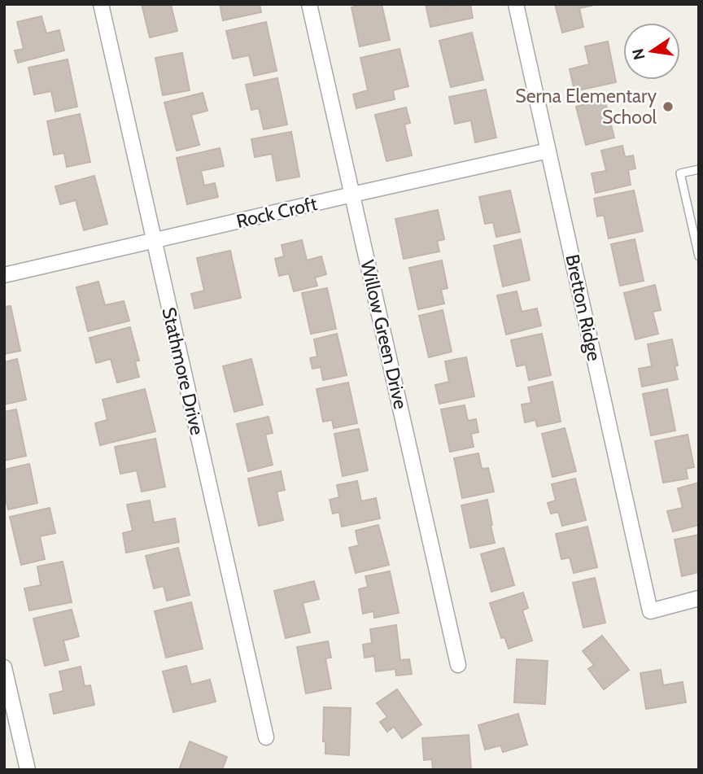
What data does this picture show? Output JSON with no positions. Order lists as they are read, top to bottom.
{
  "streets": {
    "street": [
      "Rock Croft",
      "Bretton Ridge",
      "Willow Green Drive",
      "Stathmore Drive"
    ]
  },
  "crossings": [
    ["Rock Croft", "Bretton Ridge"],
    ["Rock Croft", "Willow Green Drive"],
    ["Rock Croft", "Stathmore Drive"]
  ],
  "places": ["Serna Elementary School"],
  "north": "left"
}
